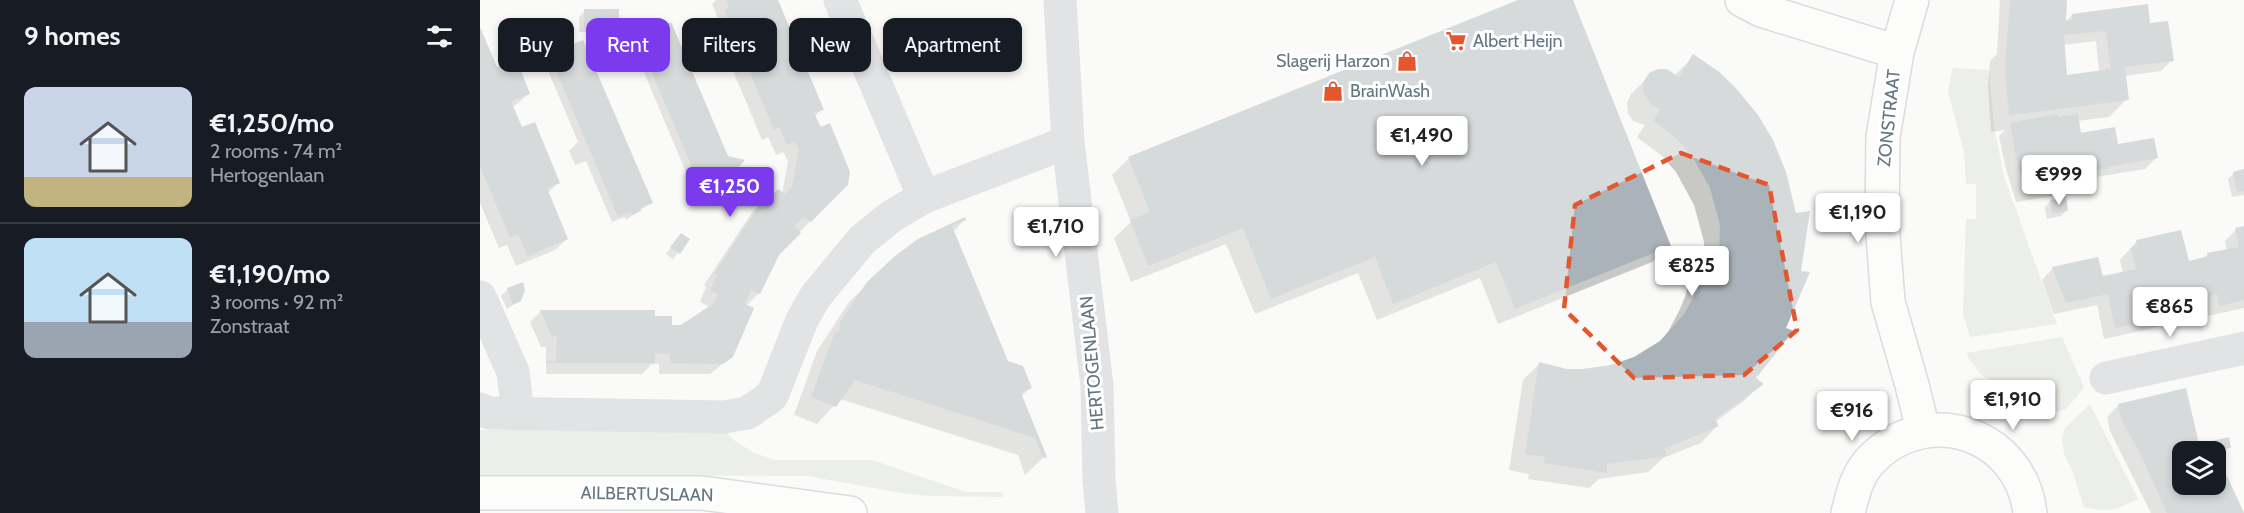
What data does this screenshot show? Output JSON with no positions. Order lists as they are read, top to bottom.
{
  "streets": {
    "main road": ["ZONSTRAAT", "AILBERTUSLAAN"],
    "street": ["HERTOGENLAAN"]
  },
  "places": {
    "supermarket": ["Albert Heijn"],
    "shop": ["Slagerij Harzon", "BrainWash"]
  },
  "page": {
    "heading": "9 homes",
    "chip": [
      "Buy",
      "Rent",
      "Filters",
      "New",
      "Apartment"
    ],
    "list": [
      {
        "name": "€1,250/mo",
        "note": "2 rooms · 74 m² · Hertogenlaan"
      },
      {
        "name": "€1,190/mo",
        "note": "3 rooms · 92 m² · Zonstraat"
      }
    ],
    "price": [
      "€1,490",
      "€999",
      "€1,250",
      "€1,190",
      "€1,710",
      "€825",
      "€865",
      "€1,910",
      "€916"
    ]
  }
}
